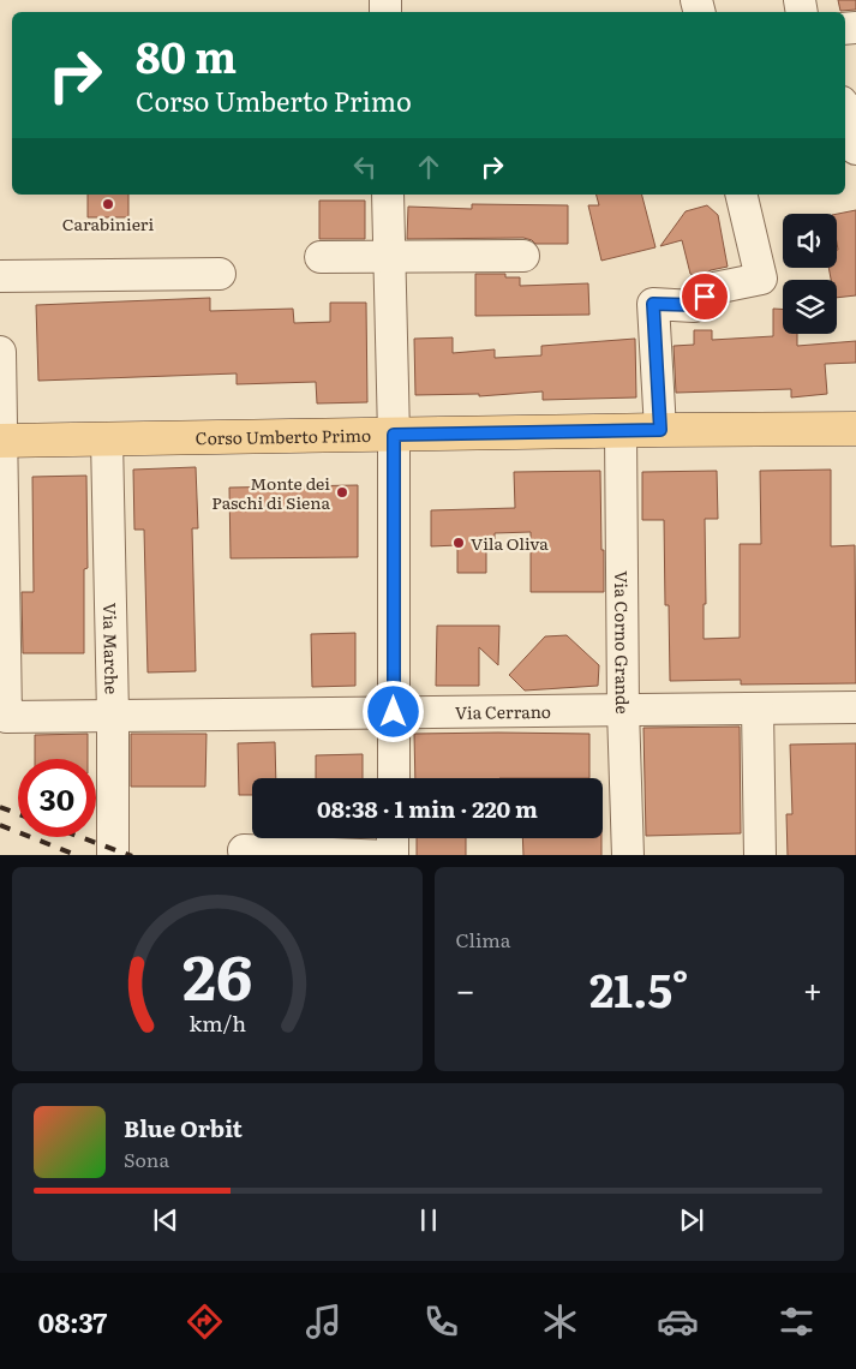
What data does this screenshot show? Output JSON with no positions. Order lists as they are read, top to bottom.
{
  "streets": {
    "main road": ["Corso Umberto Primo"],
    "street": ["Via Corno Grande", "Via Marche", "Via Cerrano"]
  },
  "crossings": [
    ["Corso Umberto Primo", "Via Corno Grande"],
    ["Corso Umberto Primo", "Via Marche"],
    ["Corso Umberto Primo", "Via Cerrano"],
    ["Via Corno Grande", "Via Cerrano"],
    ["Via Marche", "Via Cerrano"]
  ],
  "places": ["Carabinieri", "Monte dei Paschi di Siena", "Vila Oliva"],
  "page": {
    "turn": ["80 m", "Corso Umberto Primo"],
    "limit": "30",
    "trip": "08:38 · 1 min · 220 m",
    "tile": "Clima",
    "heat": ["−", "21.5°", "+"],
    "song": ["Blue Orbit", "Sona"],
    "tabs": "08:37",
    "gauge": ["26", "km/h"]
  }
}
